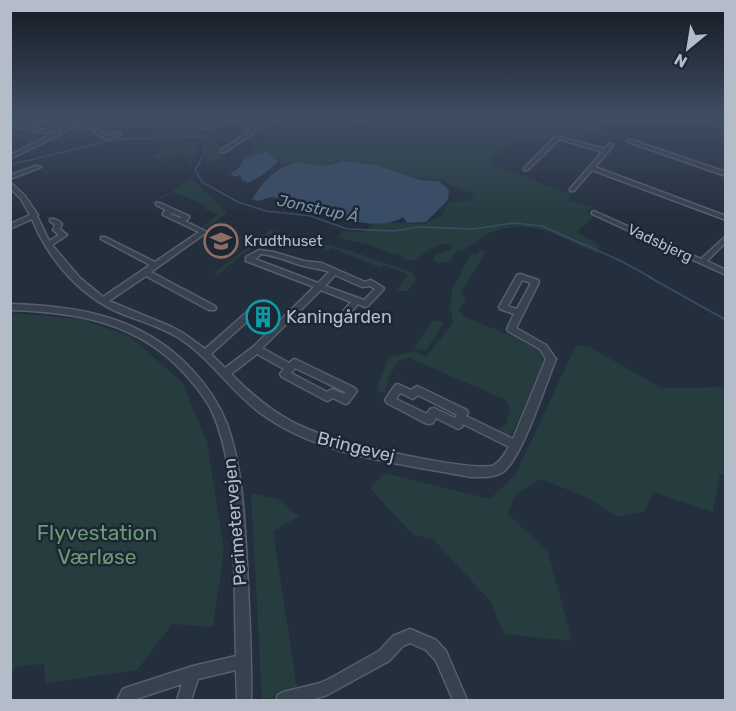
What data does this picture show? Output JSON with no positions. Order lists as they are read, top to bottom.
{
  "streets": {
    "street": ["Vadsbjerg", "Bringevej", "Perimetervejen"]
  },
  "water": ["Jonstrup Å"],
  "parks": ["Flyvestation Værløse"],
  "places": {
    "school or university": ["Krudthuset"],
    "building": ["Kaningården"]
  },
  "north": "bottom left"
}
